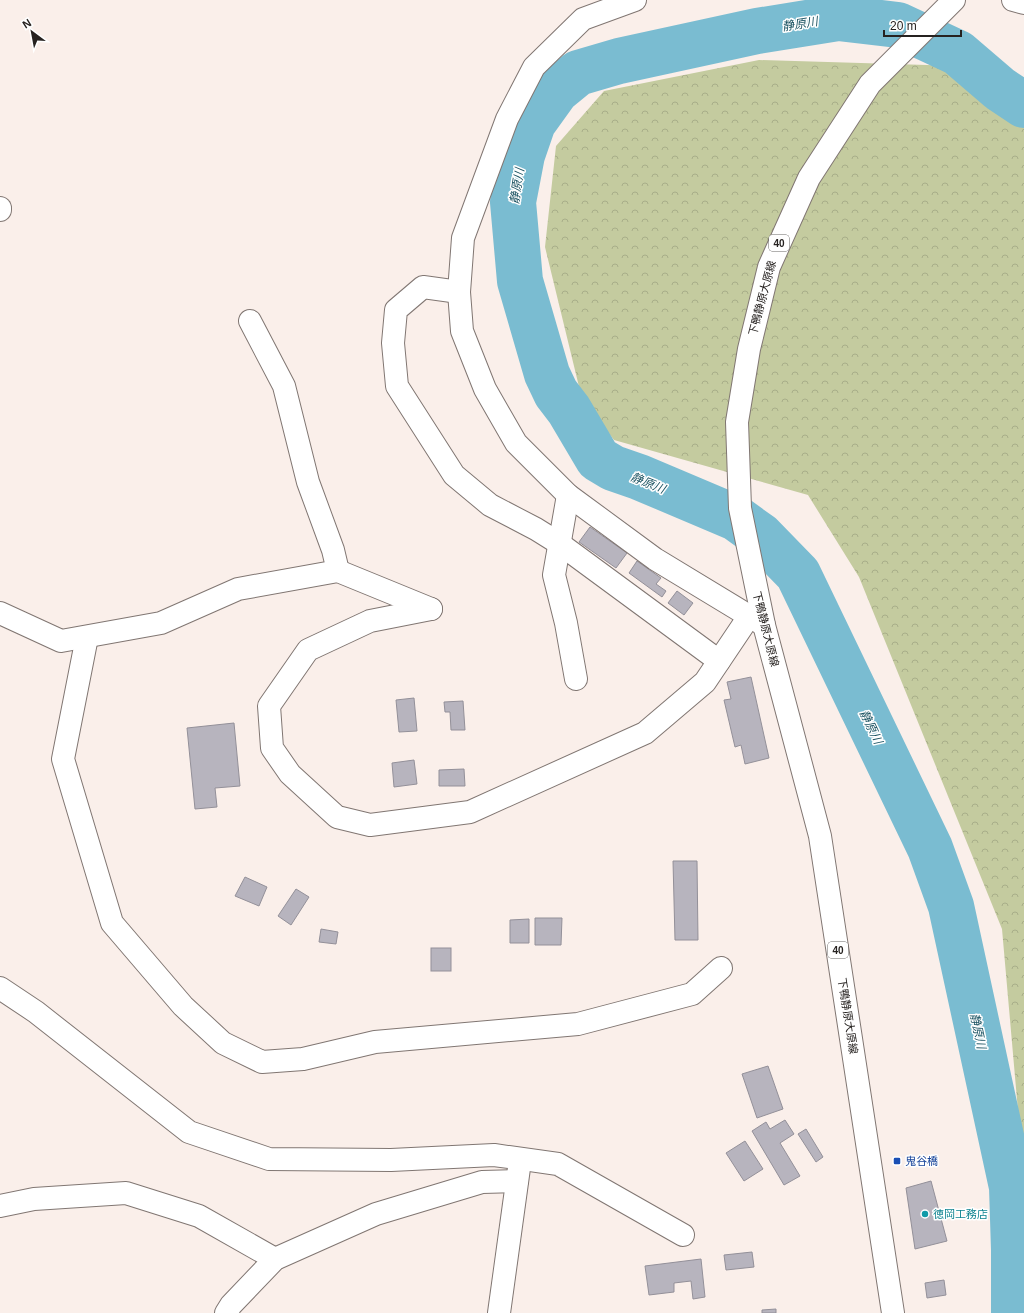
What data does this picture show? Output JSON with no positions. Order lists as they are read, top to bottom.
{
  "streets": {
    "main road": ["40", "下鴨静原大原線"]
  },
  "water": ["静原川"],
  "places": {
    "transit": ["鬼谷橋"],
    "other": ["徳岡工務店"]
  },
  "scale_bar": "20 m",
  "north": "top left"
}
